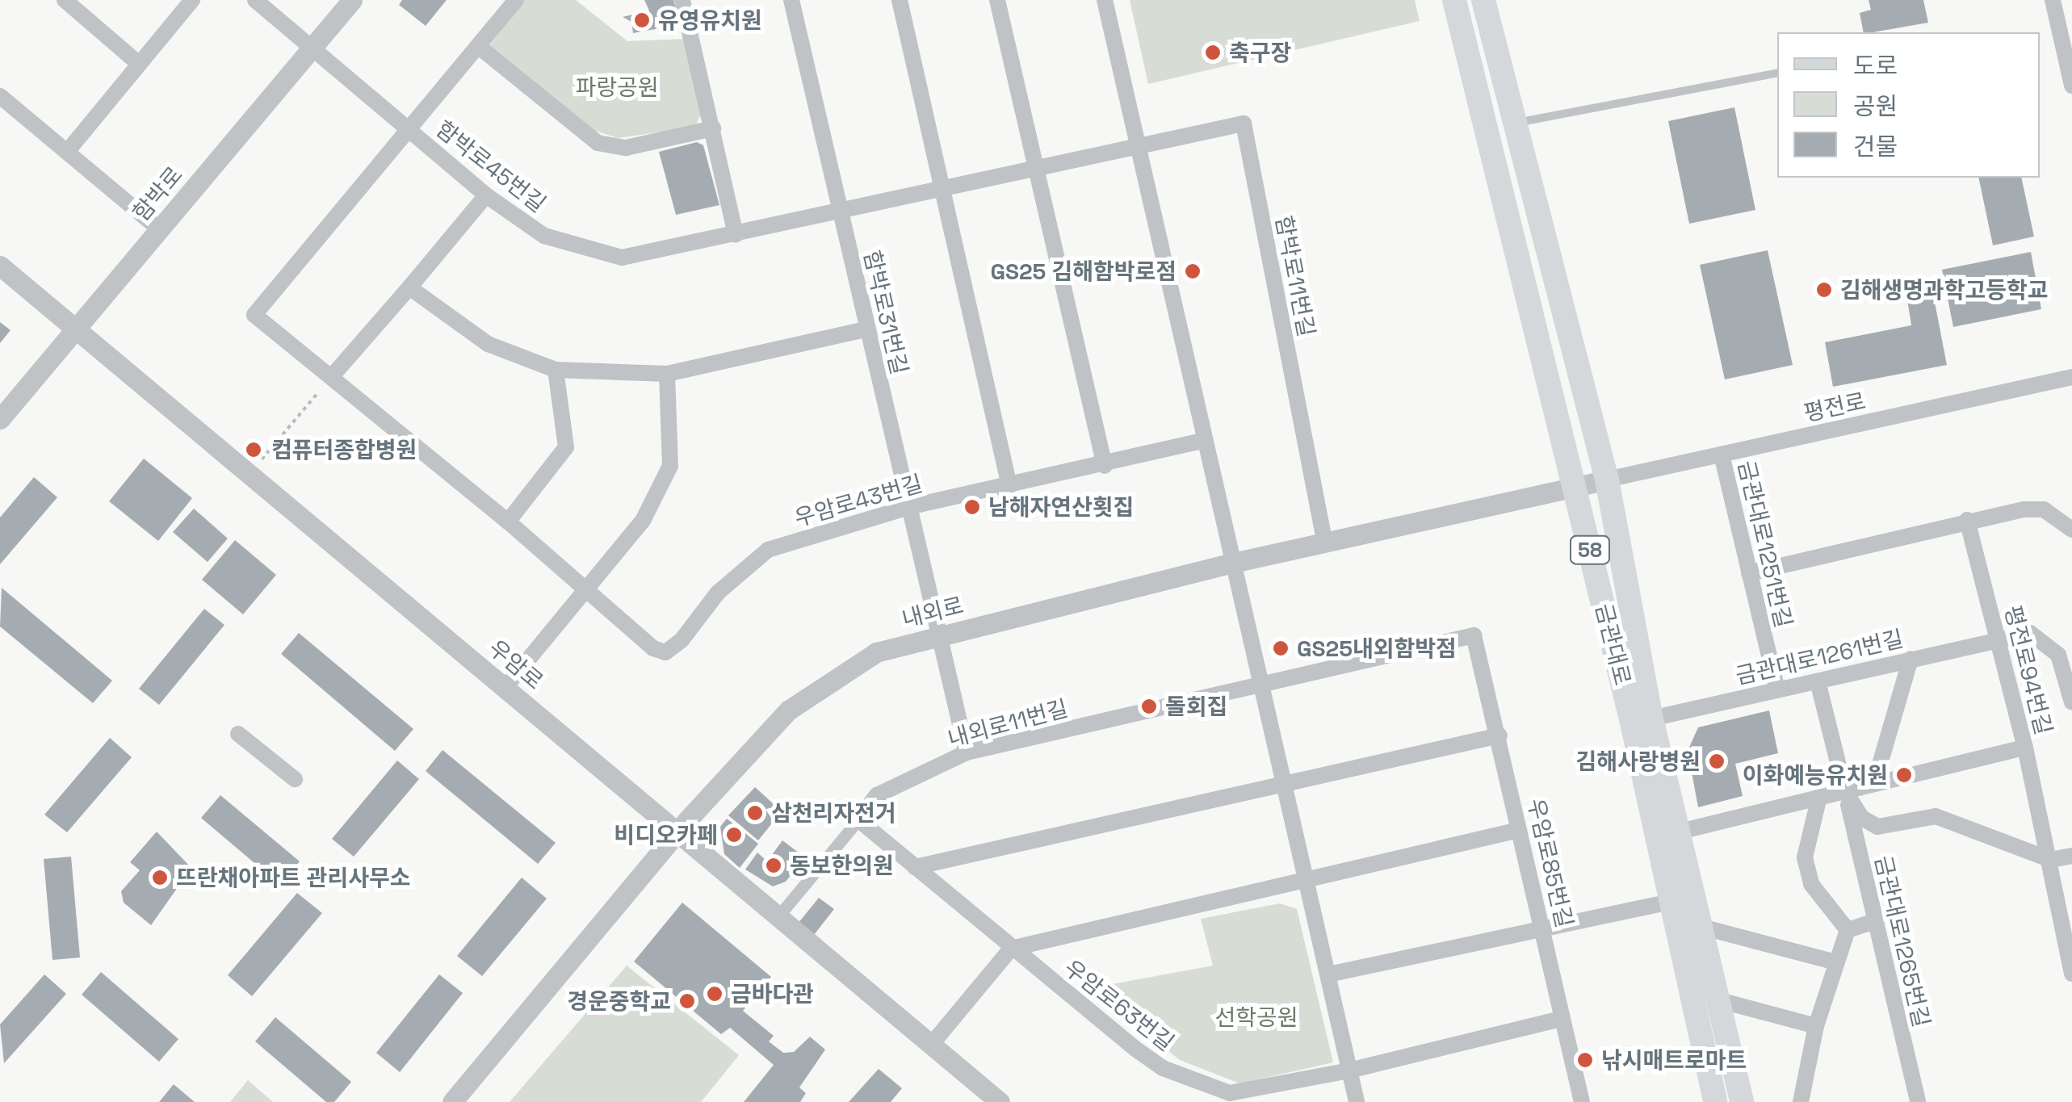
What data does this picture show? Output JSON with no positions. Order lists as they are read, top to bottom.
{
  "streets": {
    "main road": ["58", "금관대로"],
    "street": [
      "함박로45번길",
      "함박로",
      "함박로11번길",
      "함박로31번길",
      "평전로",
      "우암로43번길",
      "금관대로1251번길",
      "내외로",
      "금관대로1261번길",
      "우암로",
      "평전로94번길",
      "내외로11번길",
      "우암로85번길",
      "금관대로1265번길",
      "우암로63번길"
    ]
  },
  "crossings": [
    ["함박로45번길", "함박로"],
    ["함박로45번길", "함박로11번길"],
    ["함박로45번길", "함박로31번길"],
    ["함박로", "우암로"],
    ["함박로11번길", "내외로"],
    ["함박로31번길", "우암로43번길"],
    ["함박로31번길", "내외로"],
    ["함박로31번길", "내외로11번길"],
    ["평전로", "금관대로1251번길"],
    ["평전로", "내외로"],
    ["평전로", "금관대로"],
    ["금관대로1251번길", "금관대로1261번길"],
    ["내외로", "금관대로"],
    ["내외로", "우암로"],
    ["금관대로", "금관대로1261번길"],
    ["금관대로1261번길", "평전로94번길"],
    ["금관대로1261번길", "금관대로1265번길"],
    ["우암로", "내외로11번길"],
    ["내외로11번길", "우암로85번길"],
    ["내외로11번길", "우암로63번길"]
  ],
  "parks": ["파랑공원", "선학공원"],
  "places": [
    "유영유치원",
    "축구장",
    "GS25 김해함박로점",
    "김해생명과학고등학교",
    "컴퓨터종합병원",
    "남해자연산횟집",
    "GS25내외함박점",
    "돌회집",
    "김해사랑병원",
    "이화예능유치원",
    "삼천리자전거",
    "비디오카페",
    "동보한의원",
    "뜨란채아파트 관리사무소",
    "금바다관",
    "경운중학교",
    "낚시매트로마트"
  ],
  "legend": ["도로", "공원", "건물"]
}
